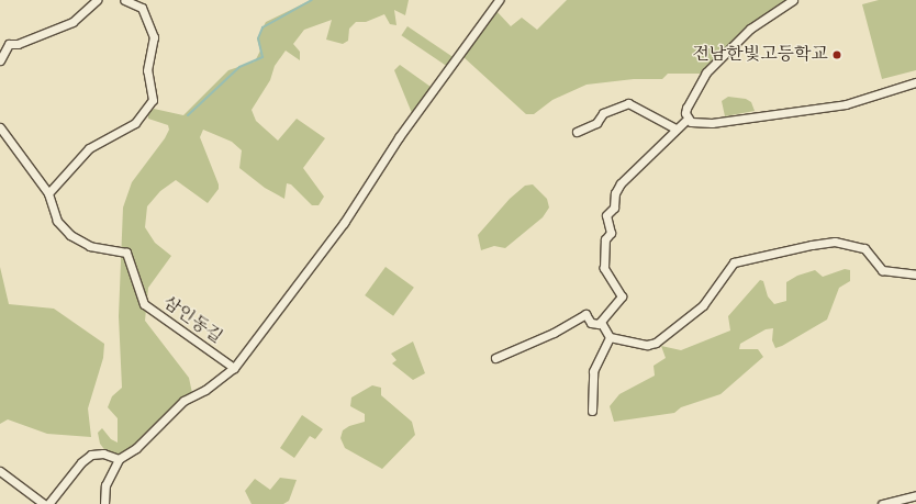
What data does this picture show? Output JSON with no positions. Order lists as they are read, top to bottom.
{
  "streets": {
    "street": ["삼인동길"]
  },
  "places": ["전남한빛고등학교"]
}
